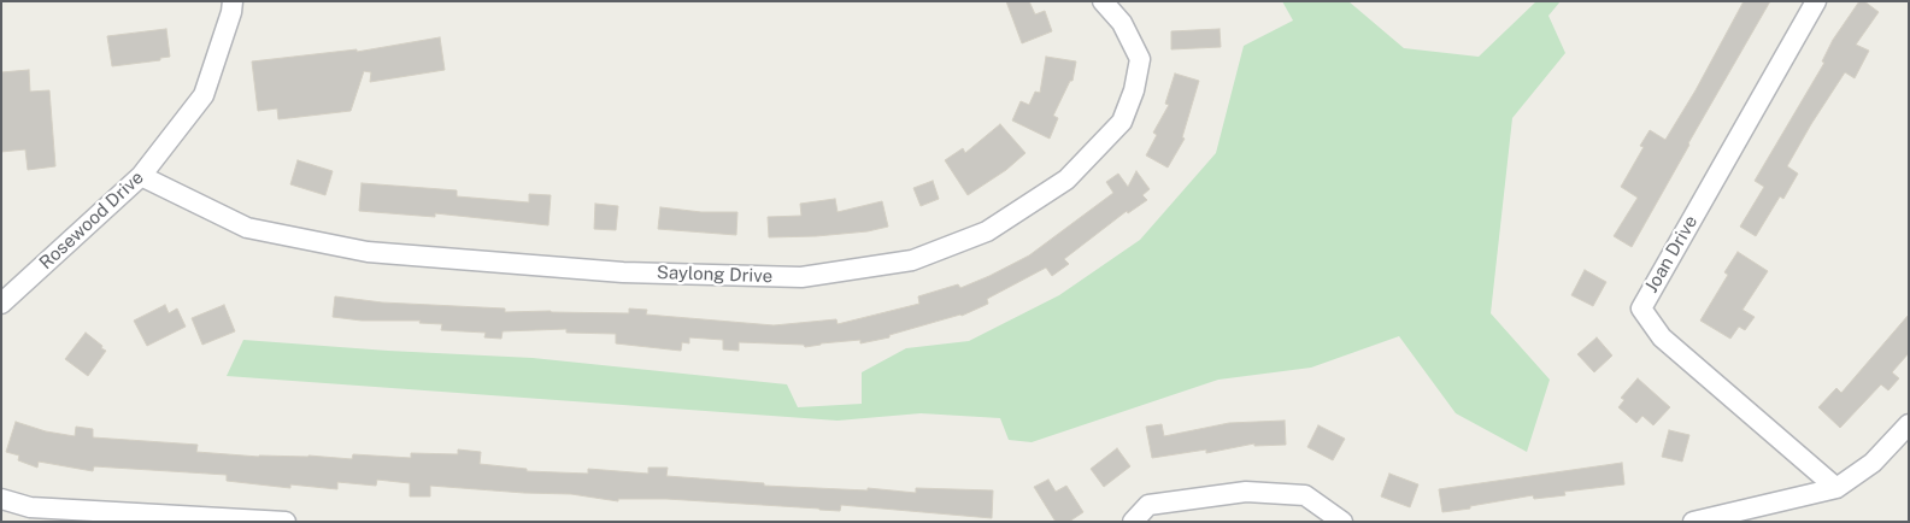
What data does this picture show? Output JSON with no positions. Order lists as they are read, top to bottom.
{
  "streets": {
    "street": ["Rosewood Drive", "Joan Drive", "Saylong Drive"]
  },
  "crossings": [
    ["Rosewood Drive", "Saylong Drive"]
  ]
}
